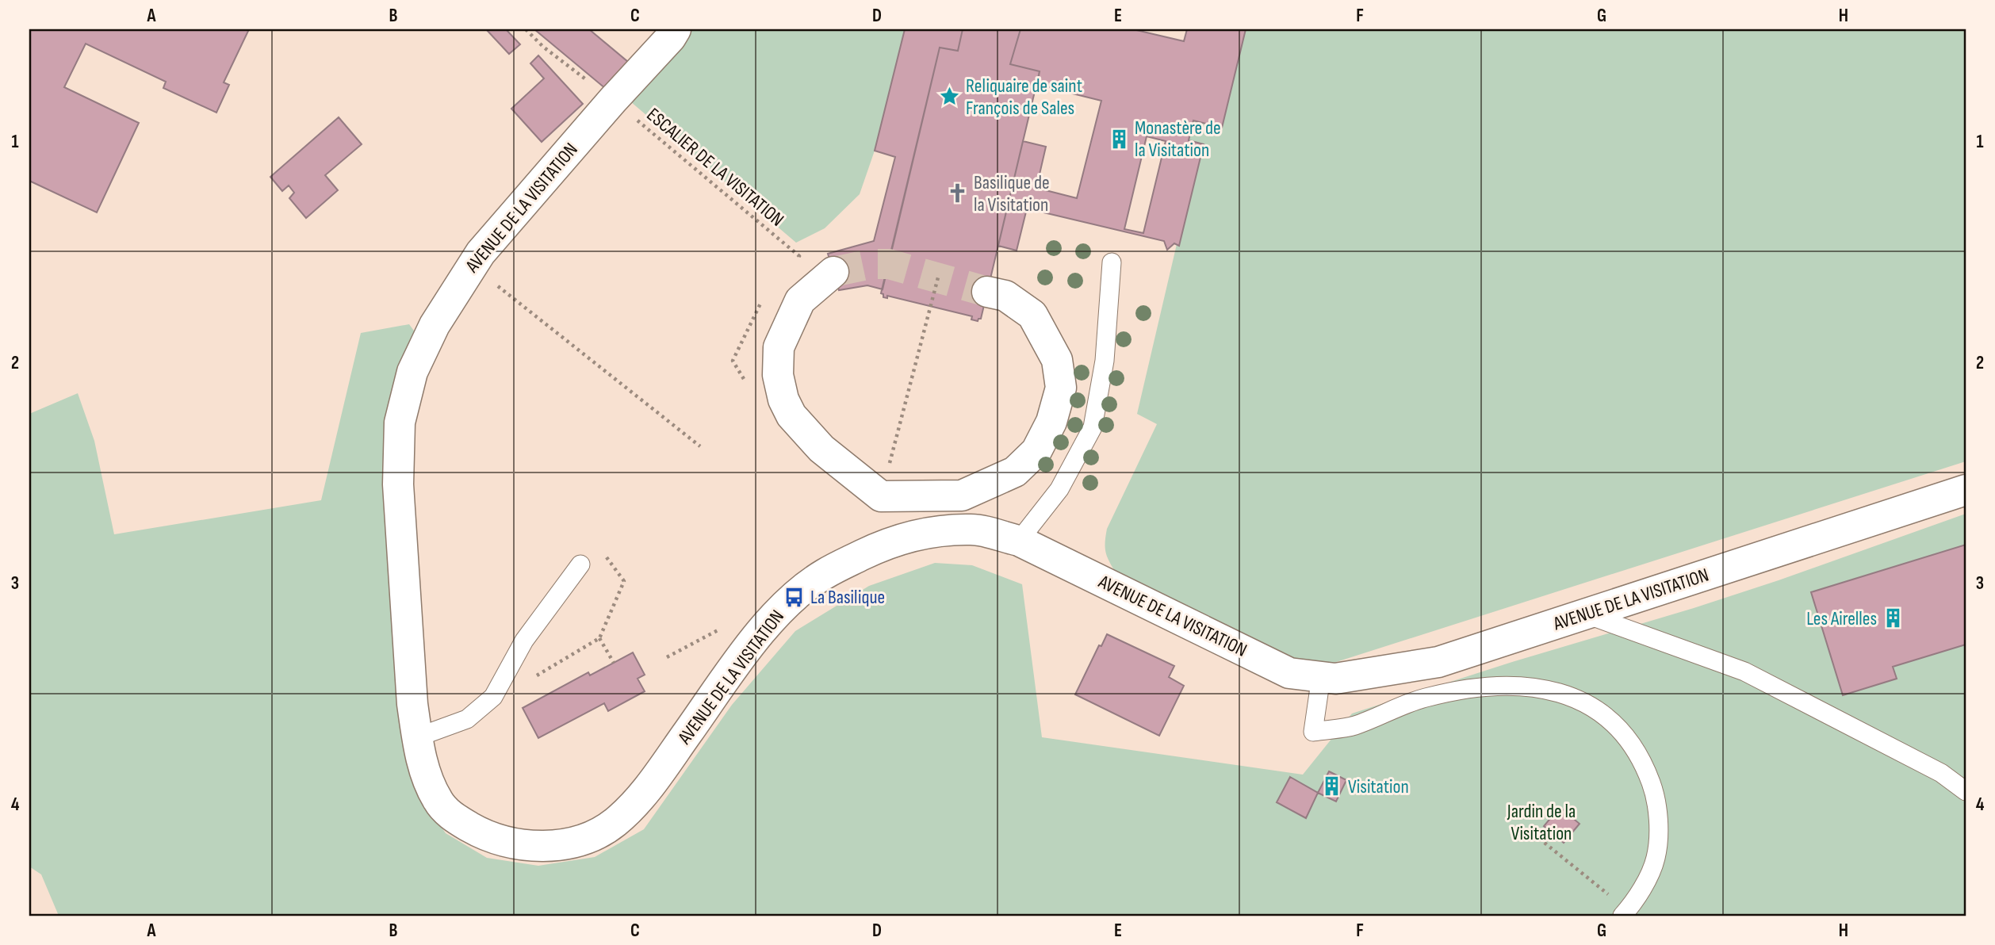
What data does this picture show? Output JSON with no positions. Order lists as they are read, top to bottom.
{
  "streets": {
    "street": ["AVENUE DE LA VISITATION"],
    "path": ["ESCALIER DE LA VISITATION"]
  },
  "crossings": [
    ["ESCALIER DE LA VISITATION", "AVENUE DE LA VISITATION"]
  ],
  "parks": ["Jardin de la Visitation"],
  "places": {
    "place": ["Reliquaire de saint François de Sales"],
    "building": ["Monastère de la Visitation", "Les Airelles", "Visitation"],
    "church": ["Basilique de la Visitation"],
    "bus stop": ["La Basilique"]
  },
  "grid": {
    "columns": [
      "A",
      "B",
      "C",
      "D",
      "E",
      "F",
      "G",
      "H"
    ],
    "rows": [
      "1",
      "2",
      "3",
      "4"
    ]
  }
}
